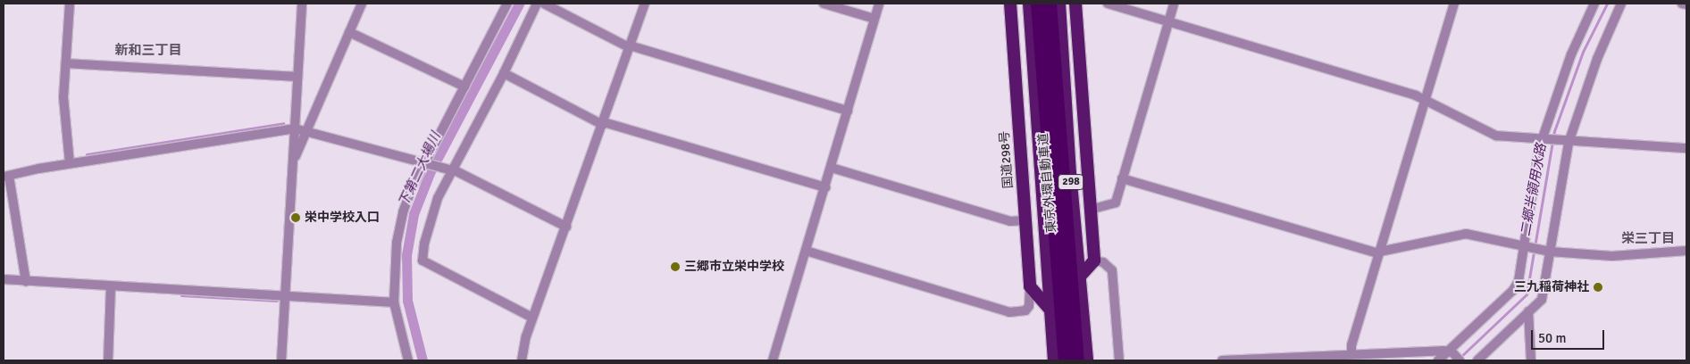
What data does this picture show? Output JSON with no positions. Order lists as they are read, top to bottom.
{
  "streets": {
    "highway": ["国道298号", "298", "東京外環自動車道"]
  },
  "districts": ["新和三丁目", "栄三丁目"],
  "water": ["下第二大場川", "二郷半領用水路"],
  "places": ["栄中学校入口", "三郷市立栄中学校", "三九稲荷神社"],
  "scale_bar": "50 m"
}
